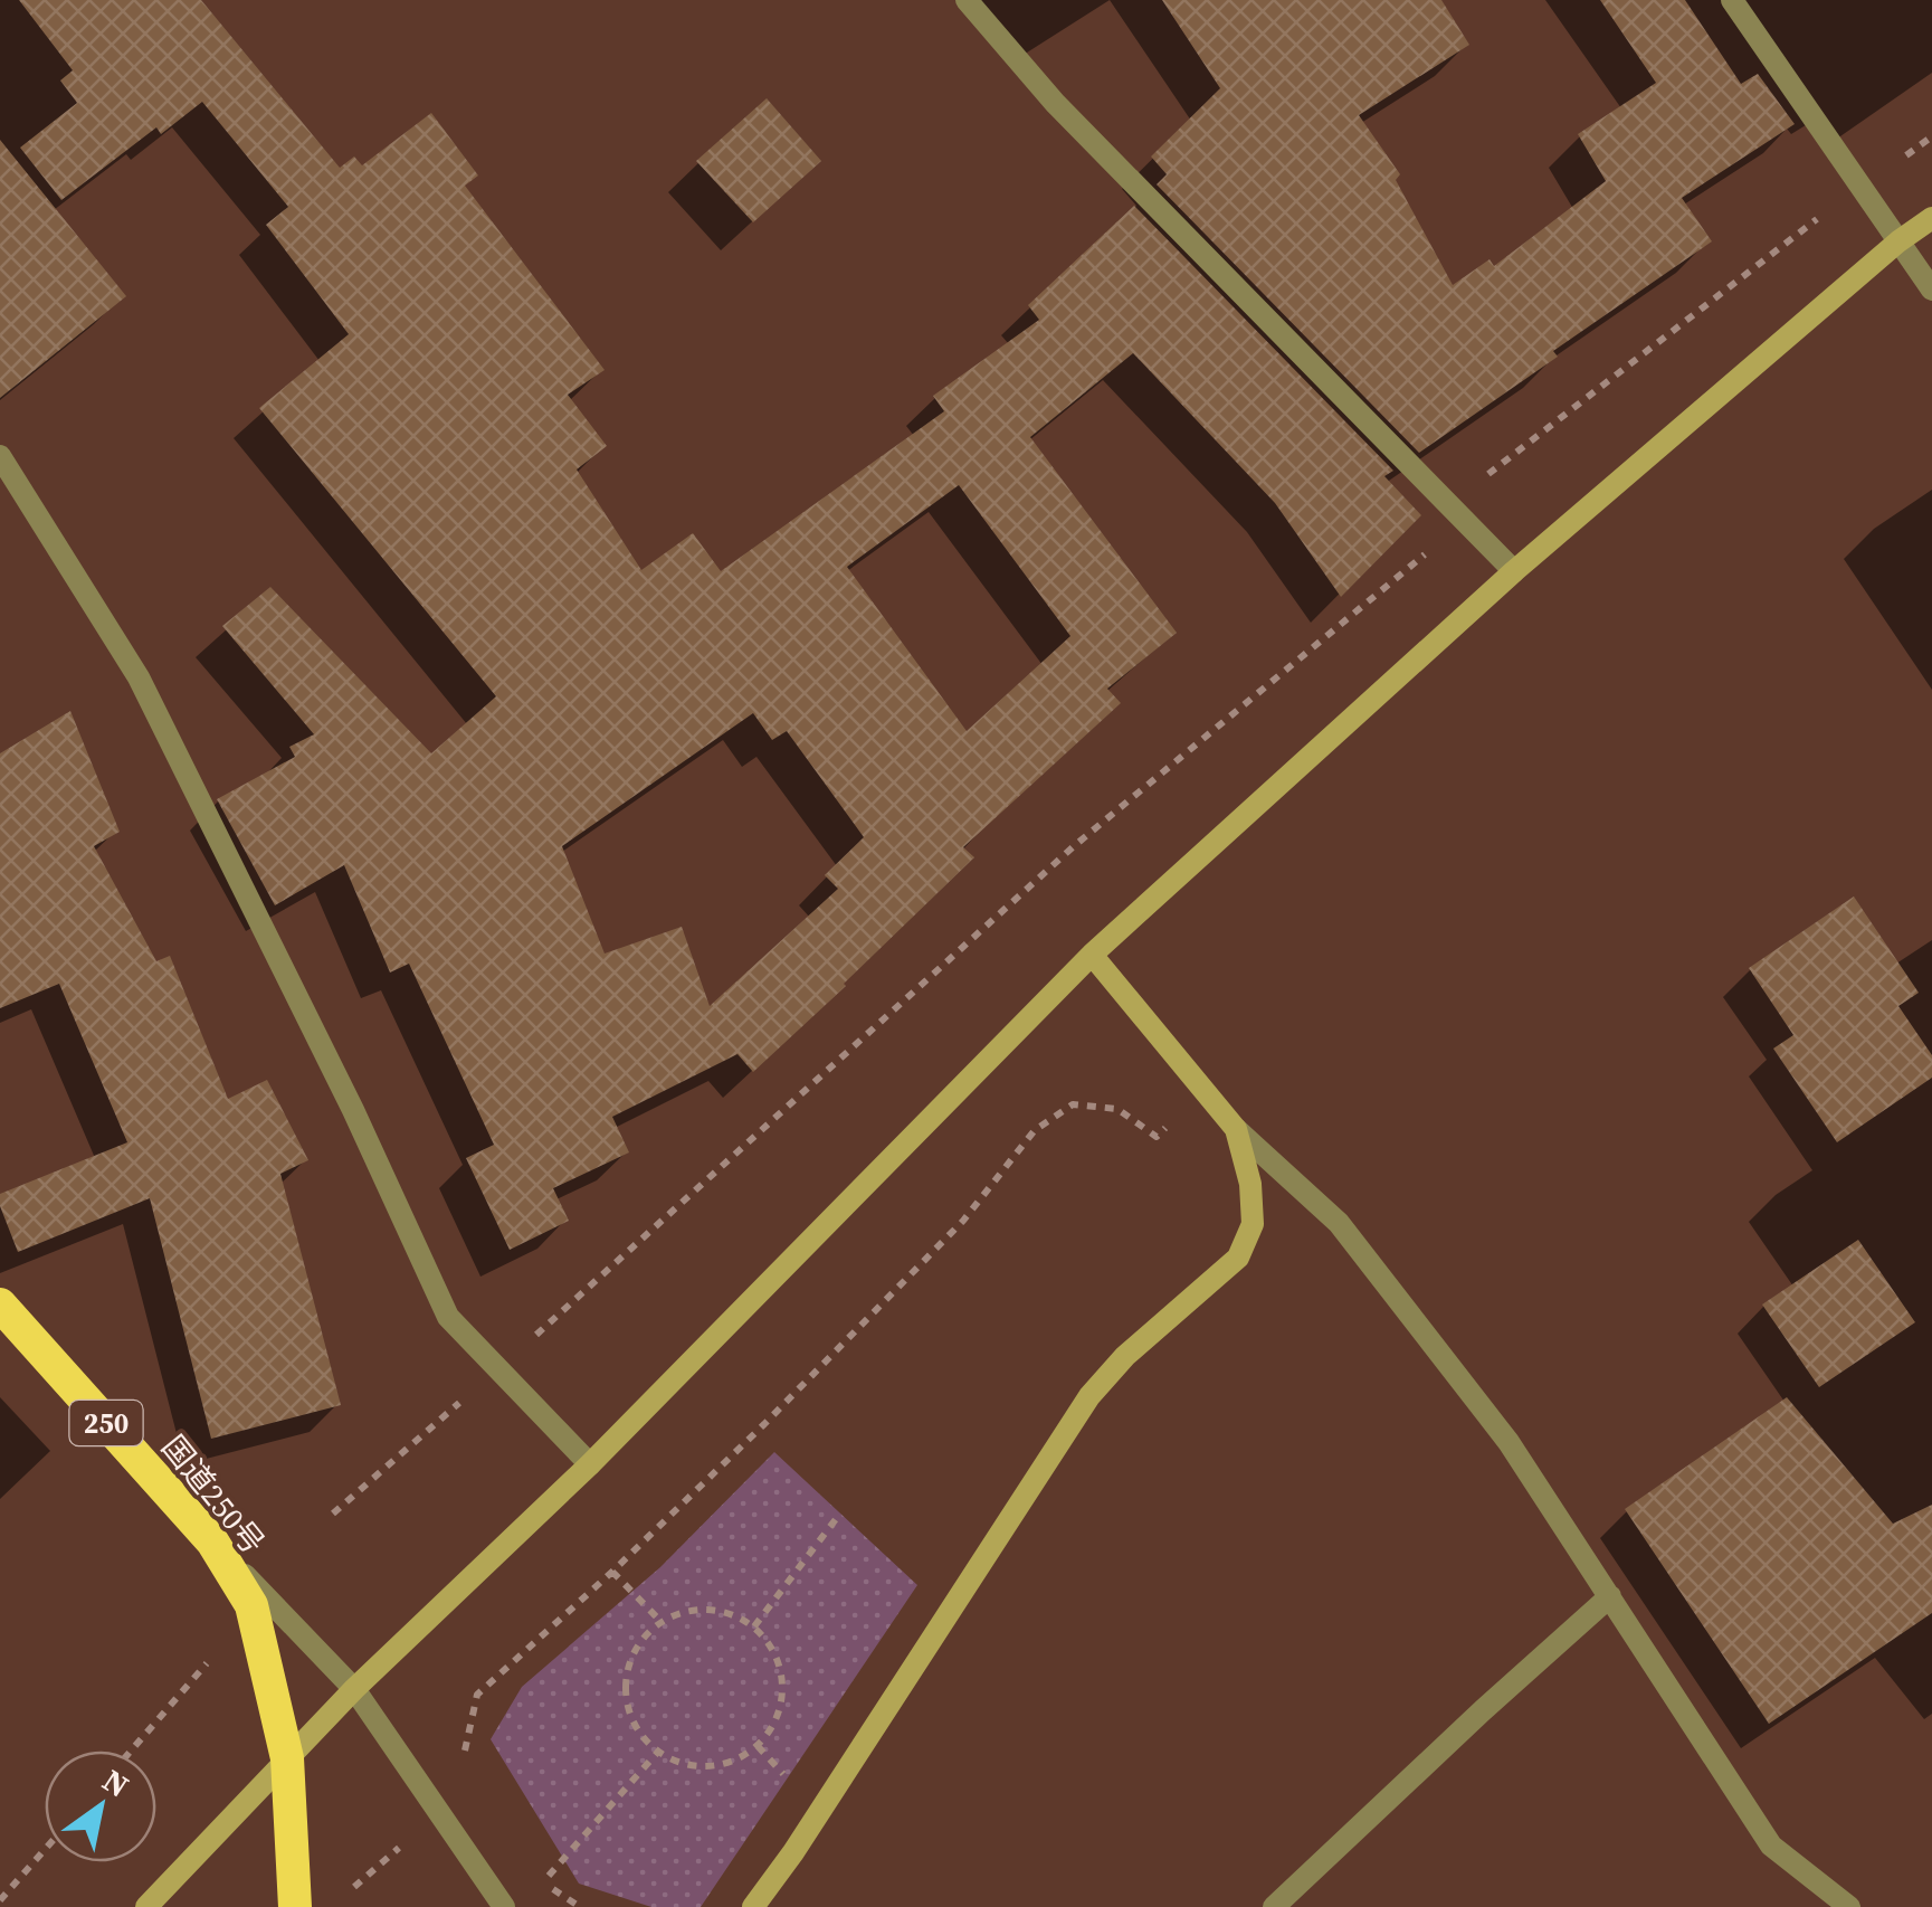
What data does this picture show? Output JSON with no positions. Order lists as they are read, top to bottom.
{
  "streets": {
    "highway": ["250", "国道250号"]
  },
  "north": "top right"
}
